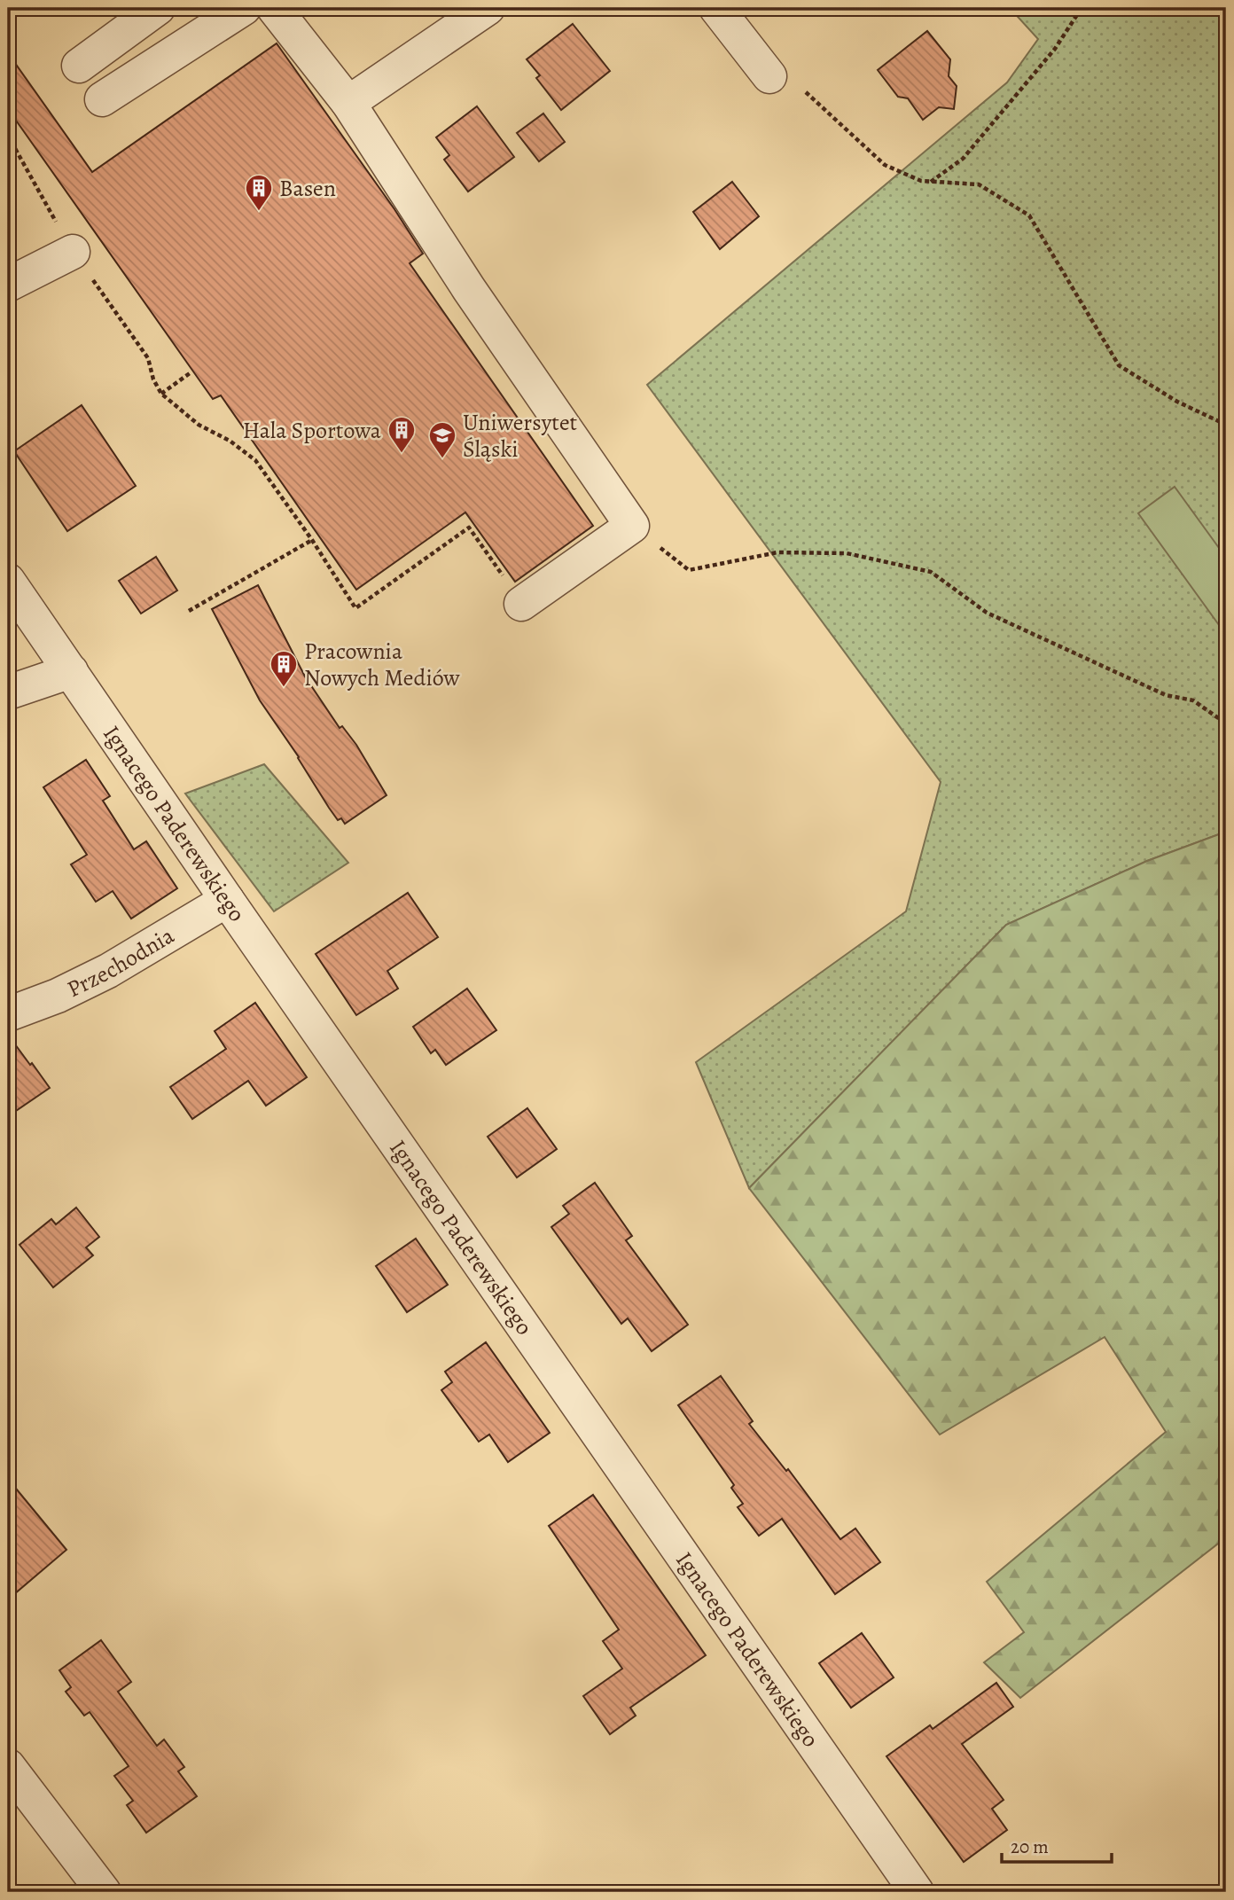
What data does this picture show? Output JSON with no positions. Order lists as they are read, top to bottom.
{
  "streets": {
    "street": ["Ignacego Paderewskiego", "Przechodnia"]
  },
  "crossings": [
    ["Ignacego Paderewskiego", "Przechodnia"]
  ],
  "places": {
    "building": ["Basen", "Hala Sportowa", "Pracownia Nowych Mediów"],
    "school or university": ["Uniwersytet Śląski"]
  },
  "scale_bar": "20 m"
}
